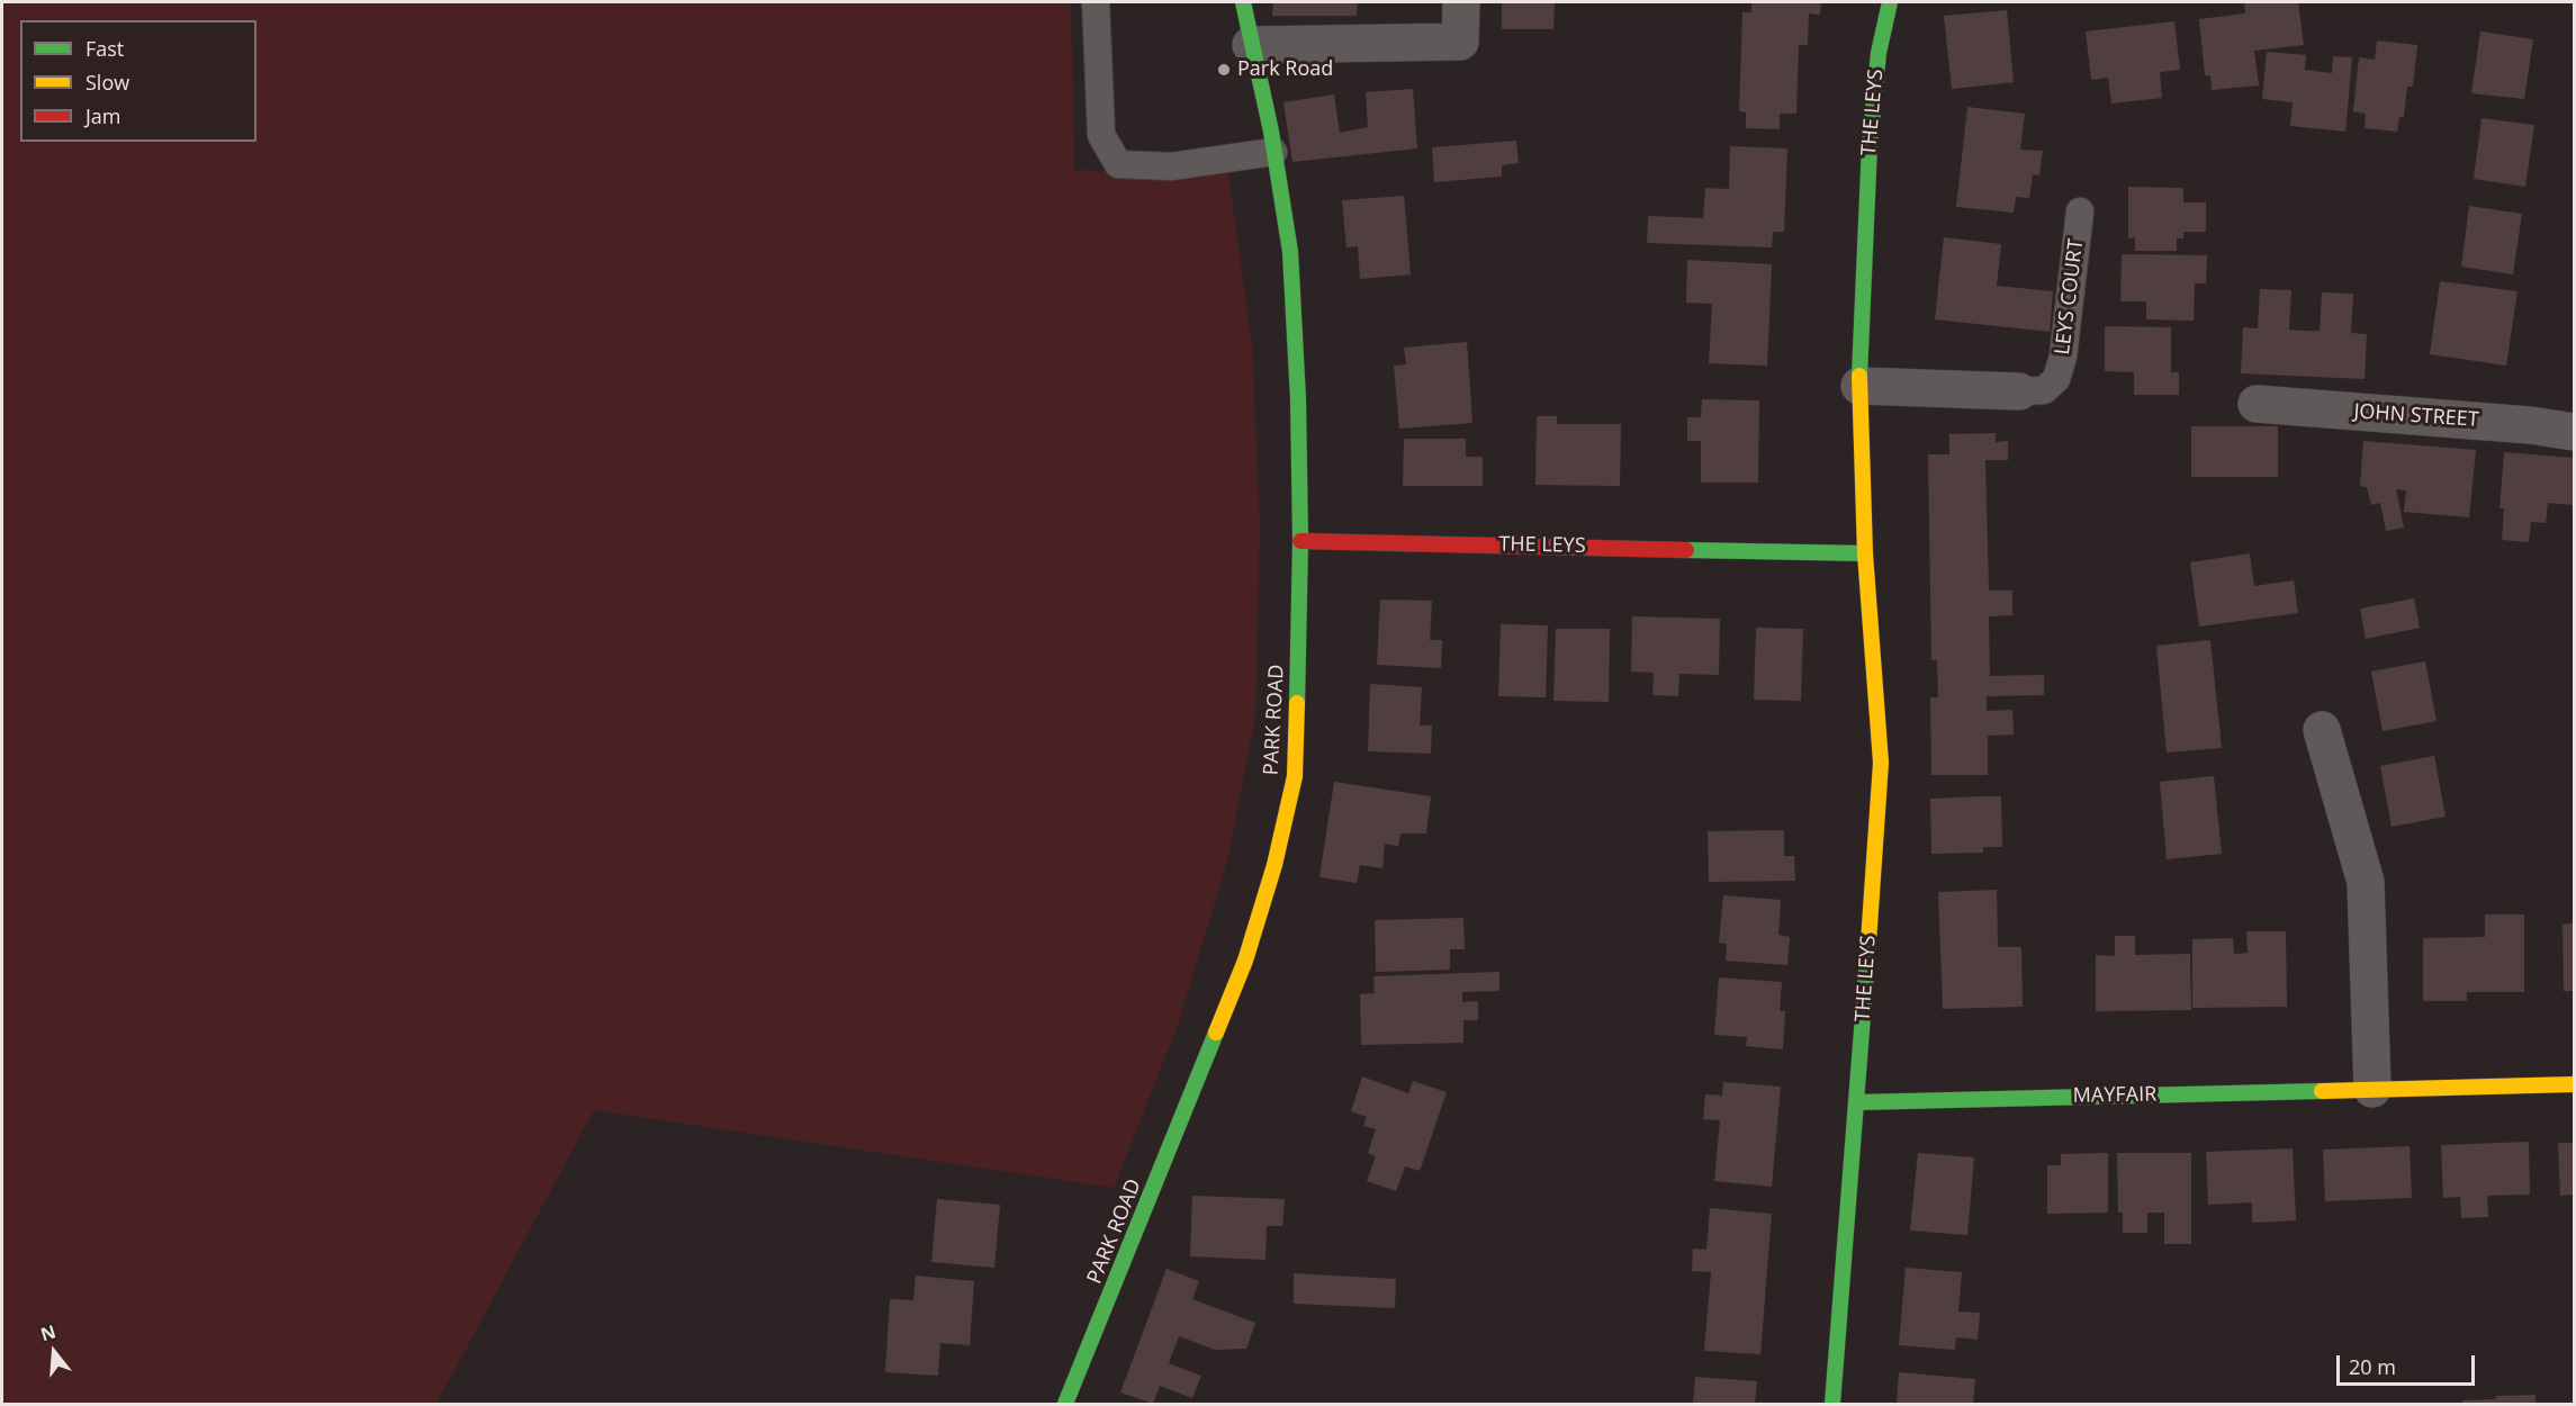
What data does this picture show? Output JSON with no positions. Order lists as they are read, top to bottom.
{
  "streets": {
    "street": [
      "THE LEYS",
      "JOHN STREET",
      "PARK ROAD",
      "MAYFAIR"
    ],
    "lane": ["LEYS COURT"]
  },
  "crossings": [
    ["THE LEYS", "PARK ROAD"],
    ["THE LEYS", "MAYFAIR"]
  ],
  "places": ["Park Road"],
  "legend": ["Fast", "Slow", "Jam"],
  "scale_bar": "20 m",
  "north": "top"
}
